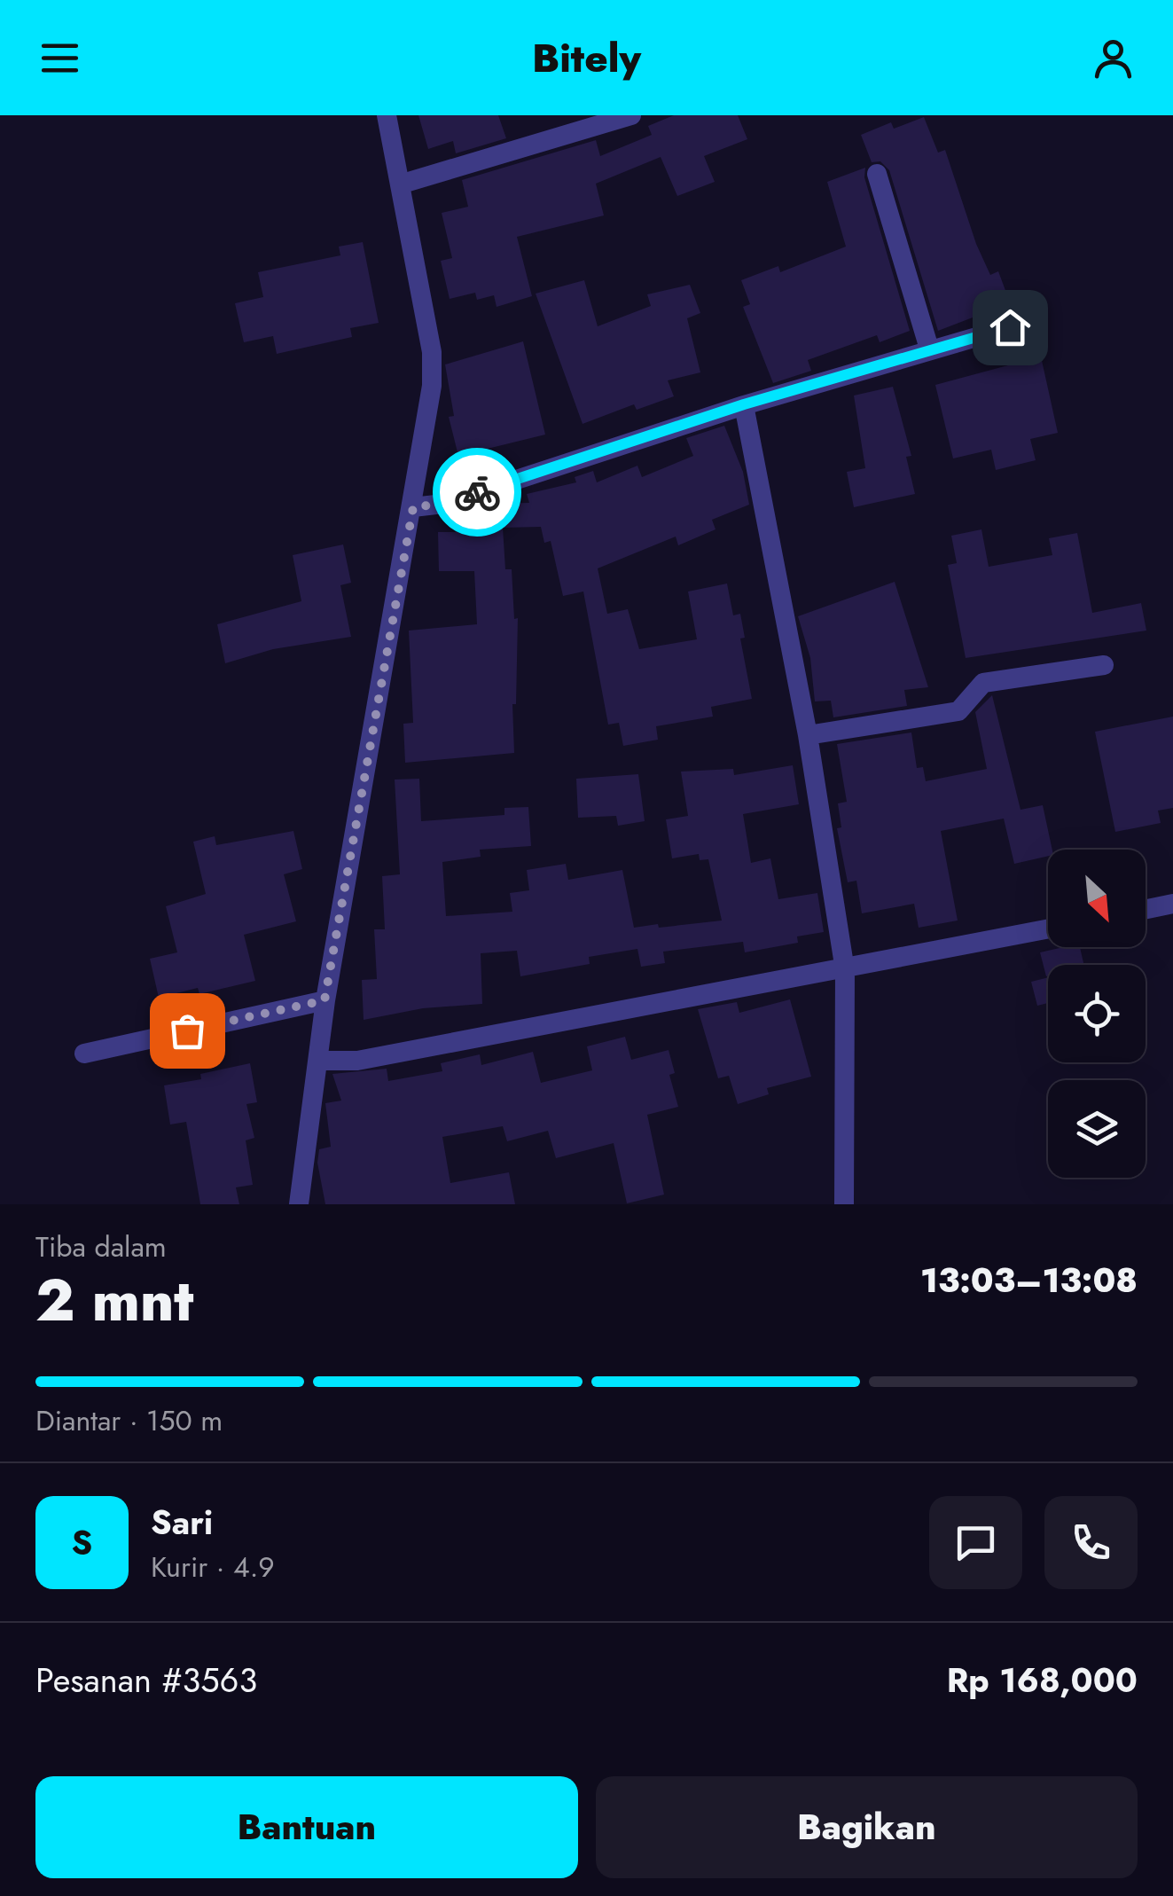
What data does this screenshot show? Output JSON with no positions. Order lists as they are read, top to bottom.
{
  "north": "bottom right",
  "page": {
    "header": "Bitely",
    "heading": ["2 mnt", "Tiba dalam", "13:03–13:08"],
    "panel": [
      "Sari",
      "Kurir · 4.9",
      "Pesanan #3563",
      "Rp 168,000"
    ],
    "bar": "Diantar · 150 m",
    "round": "S",
    "buttons": ["Bantuan", "Bagikan"]
  }
}
